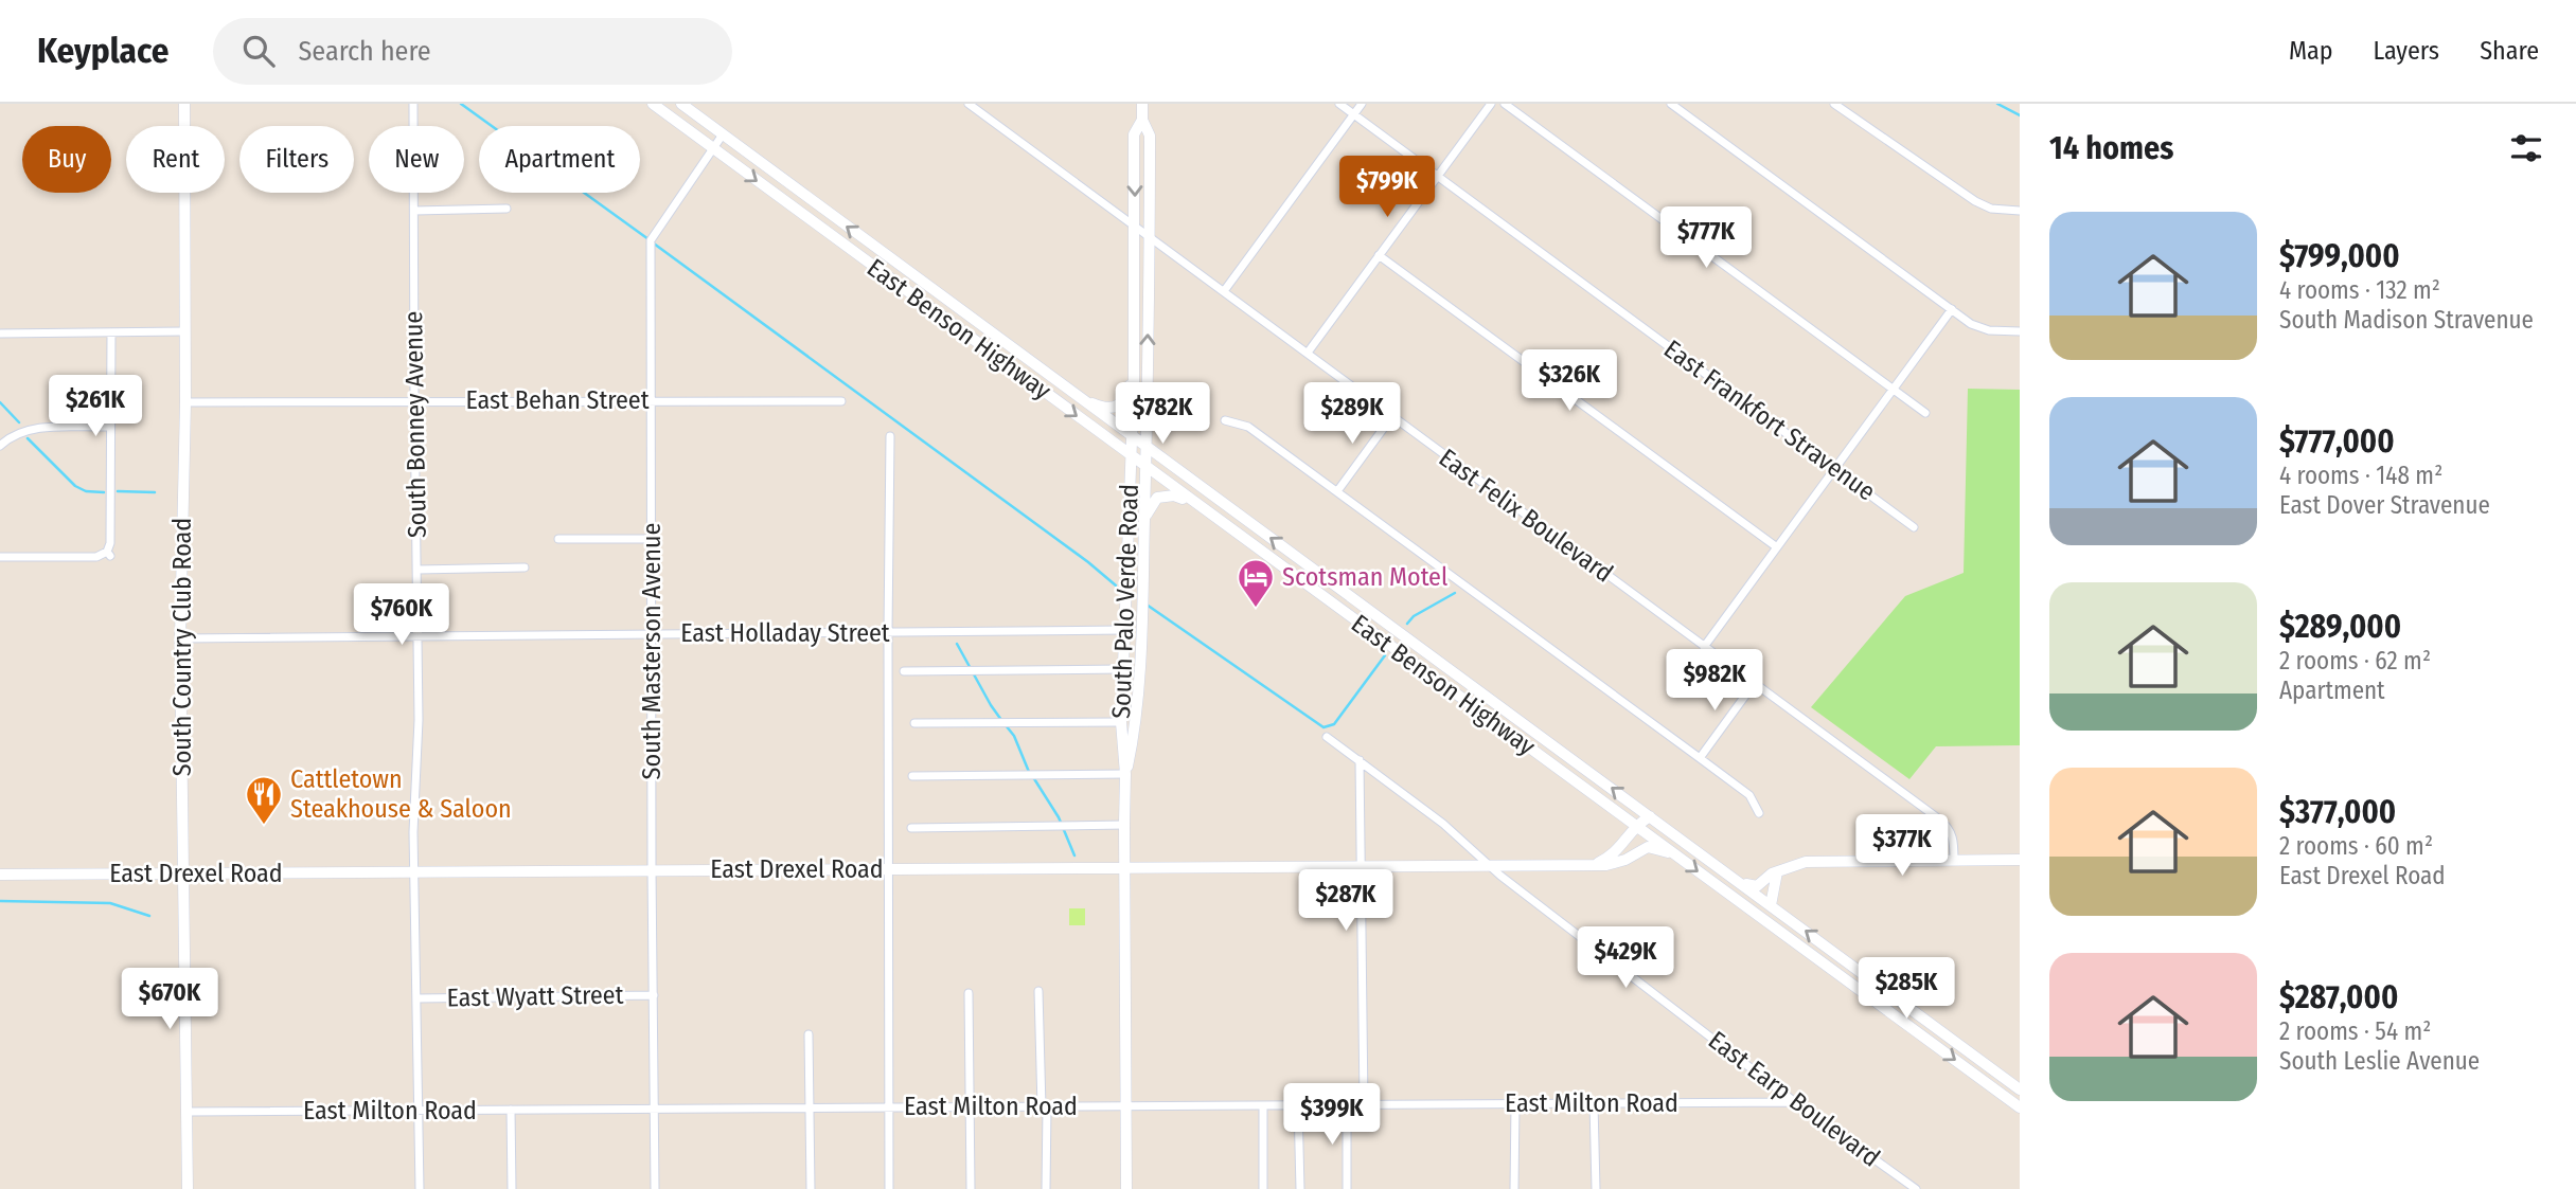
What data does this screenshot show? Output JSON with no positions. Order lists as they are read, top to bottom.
{
  "streets": {
    "main road": [
      "East Benson Highway",
      "South Palo Verde Road",
      "South Country Club Road",
      "East Drexel Road"
    ],
    "street": [
      "East Behan Street",
      "East Frankfort Stravenue",
      "South Bonney Avenue",
      "East Felix Boulevard",
      "East Holladay Street",
      "South Masterson Avenue",
      "East Wyatt Street",
      "East Earp Boulevard",
      "East Milton Road"
    ]
  },
  "crossings": [
    ["East Benson Highway", "South Palo Verde Road"],
    ["East Benson Highway", "South Masterson Avenue"],
    ["East Benson Highway", "East Drexel Road"],
    ["East Behan Street", "South Bonney Avenue"],
    ["East Behan Street", "South Country Club Road"],
    ["East Behan Street", "South Masterson Avenue"],
    ["South Bonney Avenue", "East Holladay Street"],
    ["South Bonney Avenue", "East Drexel Road"],
    ["South Bonney Avenue", "East Wyatt Street"],
    ["South Bonney Avenue", "East Milton Road"],
    ["East Felix Boulevard", "South Palo Verde Road"],
    ["South Palo Verde Road", "East Holladay Street"],
    ["South Palo Verde Road", "East Drexel Road"],
    ["South Palo Verde Road", "East Milton Road"],
    ["East Holladay Street", "South Country Club Road"],
    ["East Holladay Street", "South Masterson Avenue"],
    ["South Country Club Road", "East Drexel Road"],
    ["South Country Club Road", "East Milton Road"],
    ["South Masterson Avenue", "East Drexel Road"],
    ["South Masterson Avenue", "East Wyatt Street"],
    ["South Masterson Avenue", "East Milton Road"],
    ["East Drexel Road", "East Earp Boulevard"],
    ["East Earp Boulevard", "East Milton Road"]
  ],
  "places": {
    "hotel": ["Scotsman Motel"],
    "restaurant": ["Cattletown Steakhouse & Saloon"]
  },
  "page": {
    "header": "Keyplace",
    "search": "Search here",
    "nav": ["Map", "Layers", "Share"],
    "heading": "14 homes",
    "chip": [
      "Buy",
      "Rent",
      "Filters",
      "New",
      "Apartment"
    ],
    "price": [
      "$799K",
      "$777K",
      "$326K",
      "$261K",
      "$782K",
      "$289K",
      "$760K",
      "$982K",
      "$377K",
      "$287K",
      "$429K",
      "$285K",
      "$670K",
      "$399K"
    ],
    "list": [
      {
        "name": "$799,000",
        "note": "4 rooms · 132 m² · South Madison Stravenue"
      },
      {
        "name": "$777,000",
        "note": "4 rooms · 148 m² · East Dover Stravenue"
      },
      {
        "name": "$289,000",
        "note": "2 rooms · 62 m² · Apartment"
      },
      {
        "name": "$377,000",
        "note": "2 rooms · 60 m² · East Drexel Road"
      },
      {
        "name": "$287,000",
        "note": "2 rooms · 54 m² · South Leslie Avenue"
      }
    ]
  }
}
